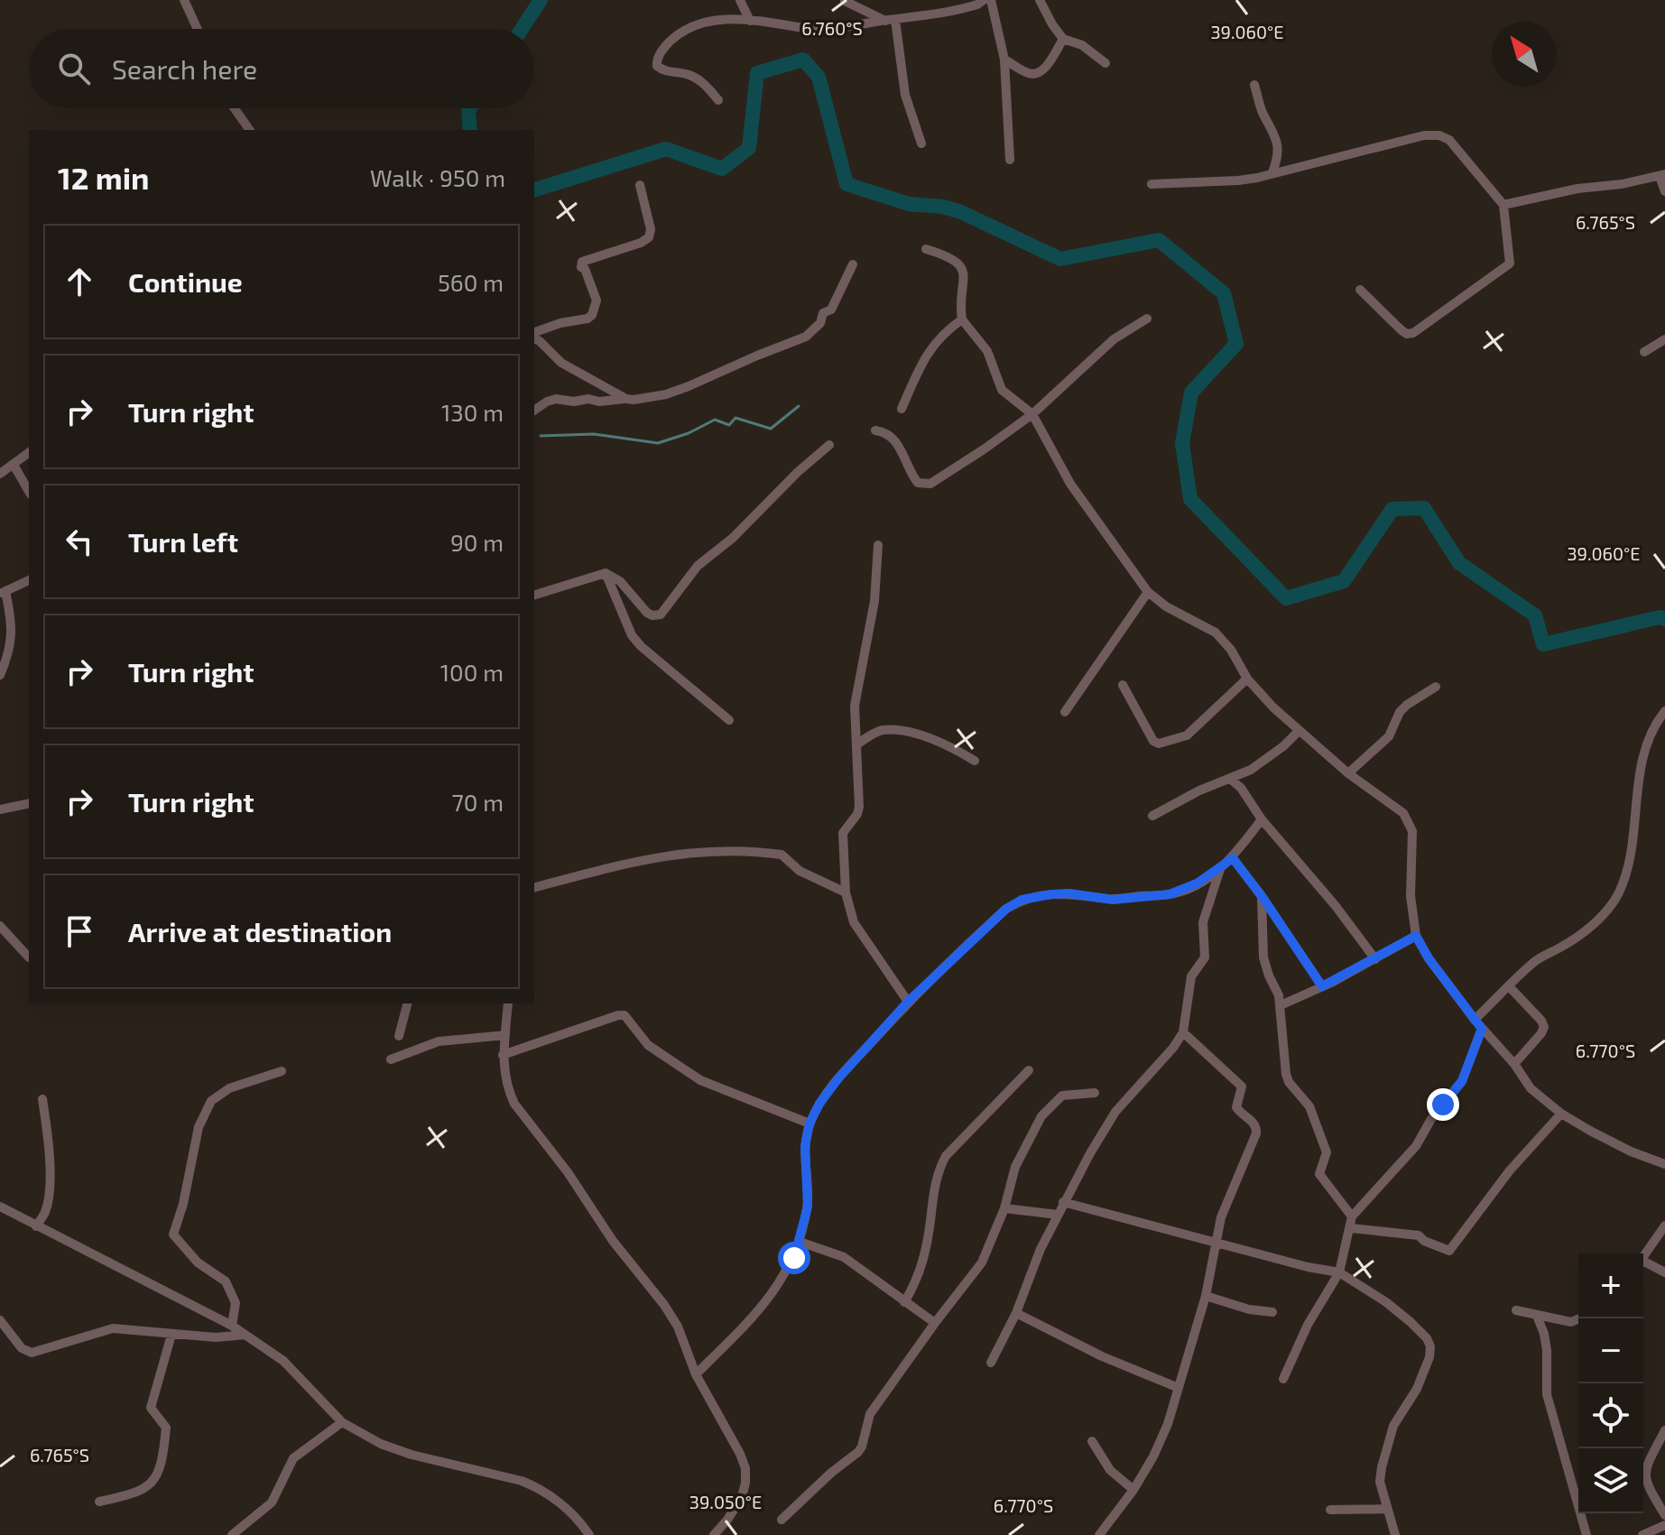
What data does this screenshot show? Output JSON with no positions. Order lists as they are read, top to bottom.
{
  "north": "top left",
  "page": {
    "search": "Search here",
    "heading": ["12 min", "Walk · 950 m"],
    "list": [
      ["Continue", "560 m"],
      ["Turn right", "130 m"],
      ["Turn left", "90 m"],
      ["Turn right", "100 m"],
      ["Turn right", "70 m"],
      "Arrive at destination"
    ],
    "map_buttons": ["+", "−"]
  },
  "coordinates": [
    "6.760°S",
    "39.060°E",
    "6.765°S",
    "6.770°S",
    "39.050°E"
  ]
}
